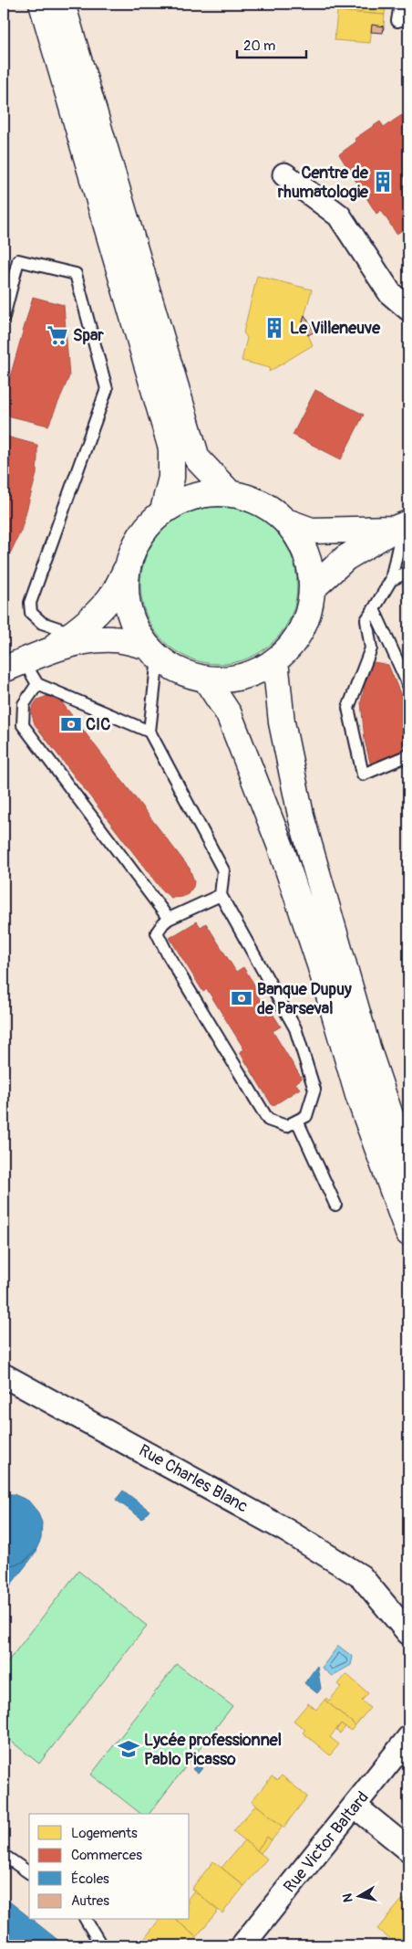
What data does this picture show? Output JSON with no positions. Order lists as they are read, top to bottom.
{
  "streets": {
    "street": ["Rue Charles Blanc", "Rue Victor Baltard"]
  },
  "places": {
    "building": ["Centre de rhumatologie", "Le Villeneuve"],
    "supermarket": ["Spar"],
    "bank": ["CIC", "Banque Dupuy de Parseval"],
    "school or university": ["Lycée professionnel Pablo Picasso"]
  },
  "legend": [
    "Logements",
    "Commerces",
    "Écoles",
    "Autres"
  ],
  "scale_bar": "20 m",
  "north": "left"
}
